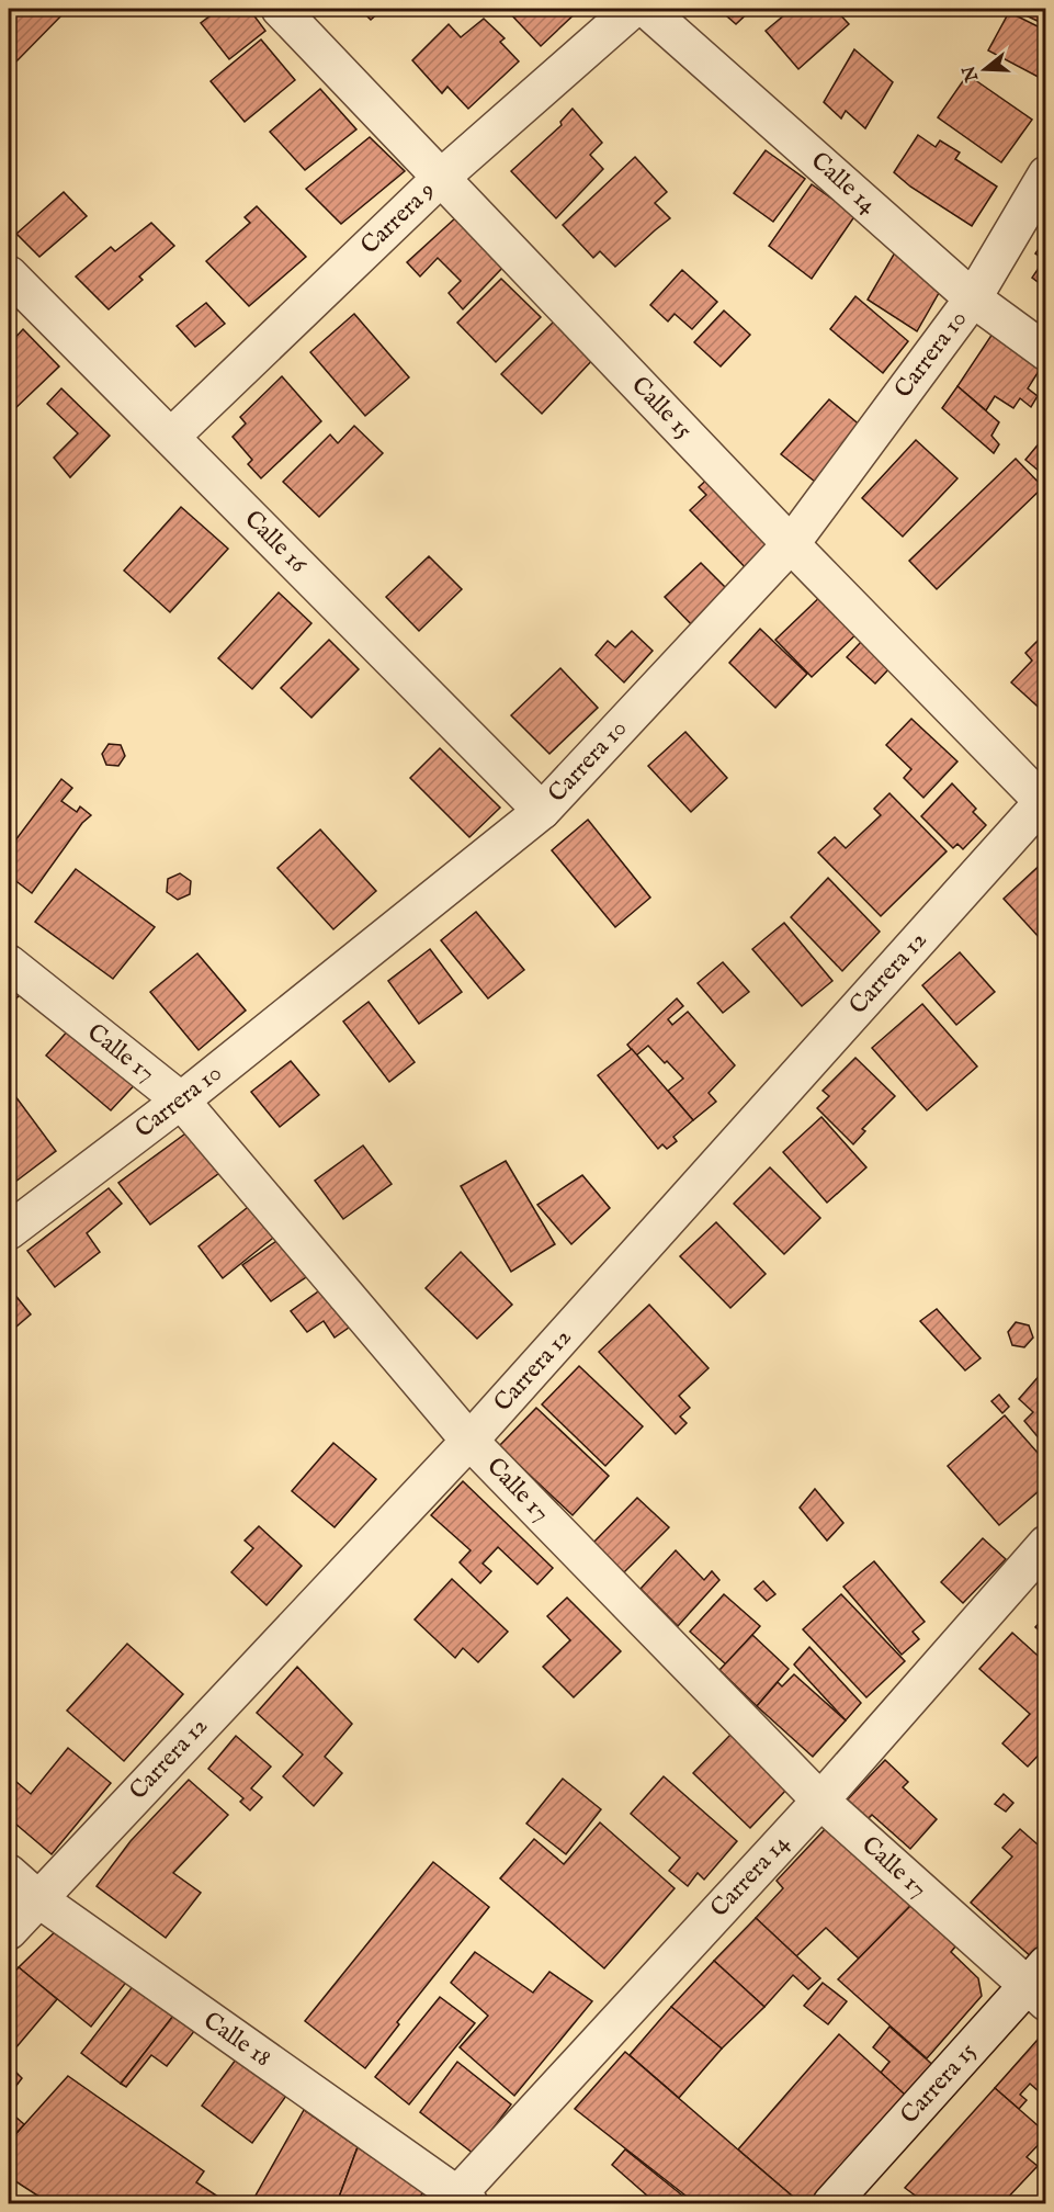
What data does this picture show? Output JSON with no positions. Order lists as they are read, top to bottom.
{
  "streets": {
    "street": [
      "Calle 14",
      "Carrera 9",
      "Carrera 10",
      "Calle 15",
      "Calle 16",
      "Carrera 12",
      "Calle 17",
      "Carrera 14",
      "Calle 18",
      "Carrera 15"
    ]
  },
  "crossings": [
    ["Calle 14", "Carrera 10"],
    ["Carrera 9", "Calle 15"],
    ["Carrera 9", "Calle 16"],
    ["Carrera 10", "Calle 15"],
    ["Carrera 10", "Calle 16"],
    ["Carrera 10", "Calle 17"],
    ["Calle 15", "Carrera 12"],
    ["Carrera 12", "Calle 17"],
    ["Carrera 12", "Calle 18"],
    ["Calle 17", "Carrera 14"],
    ["Calle 17", "Carrera 15"],
    ["Carrera 14", "Calle 18"]
  ],
  "north": "left"
}
